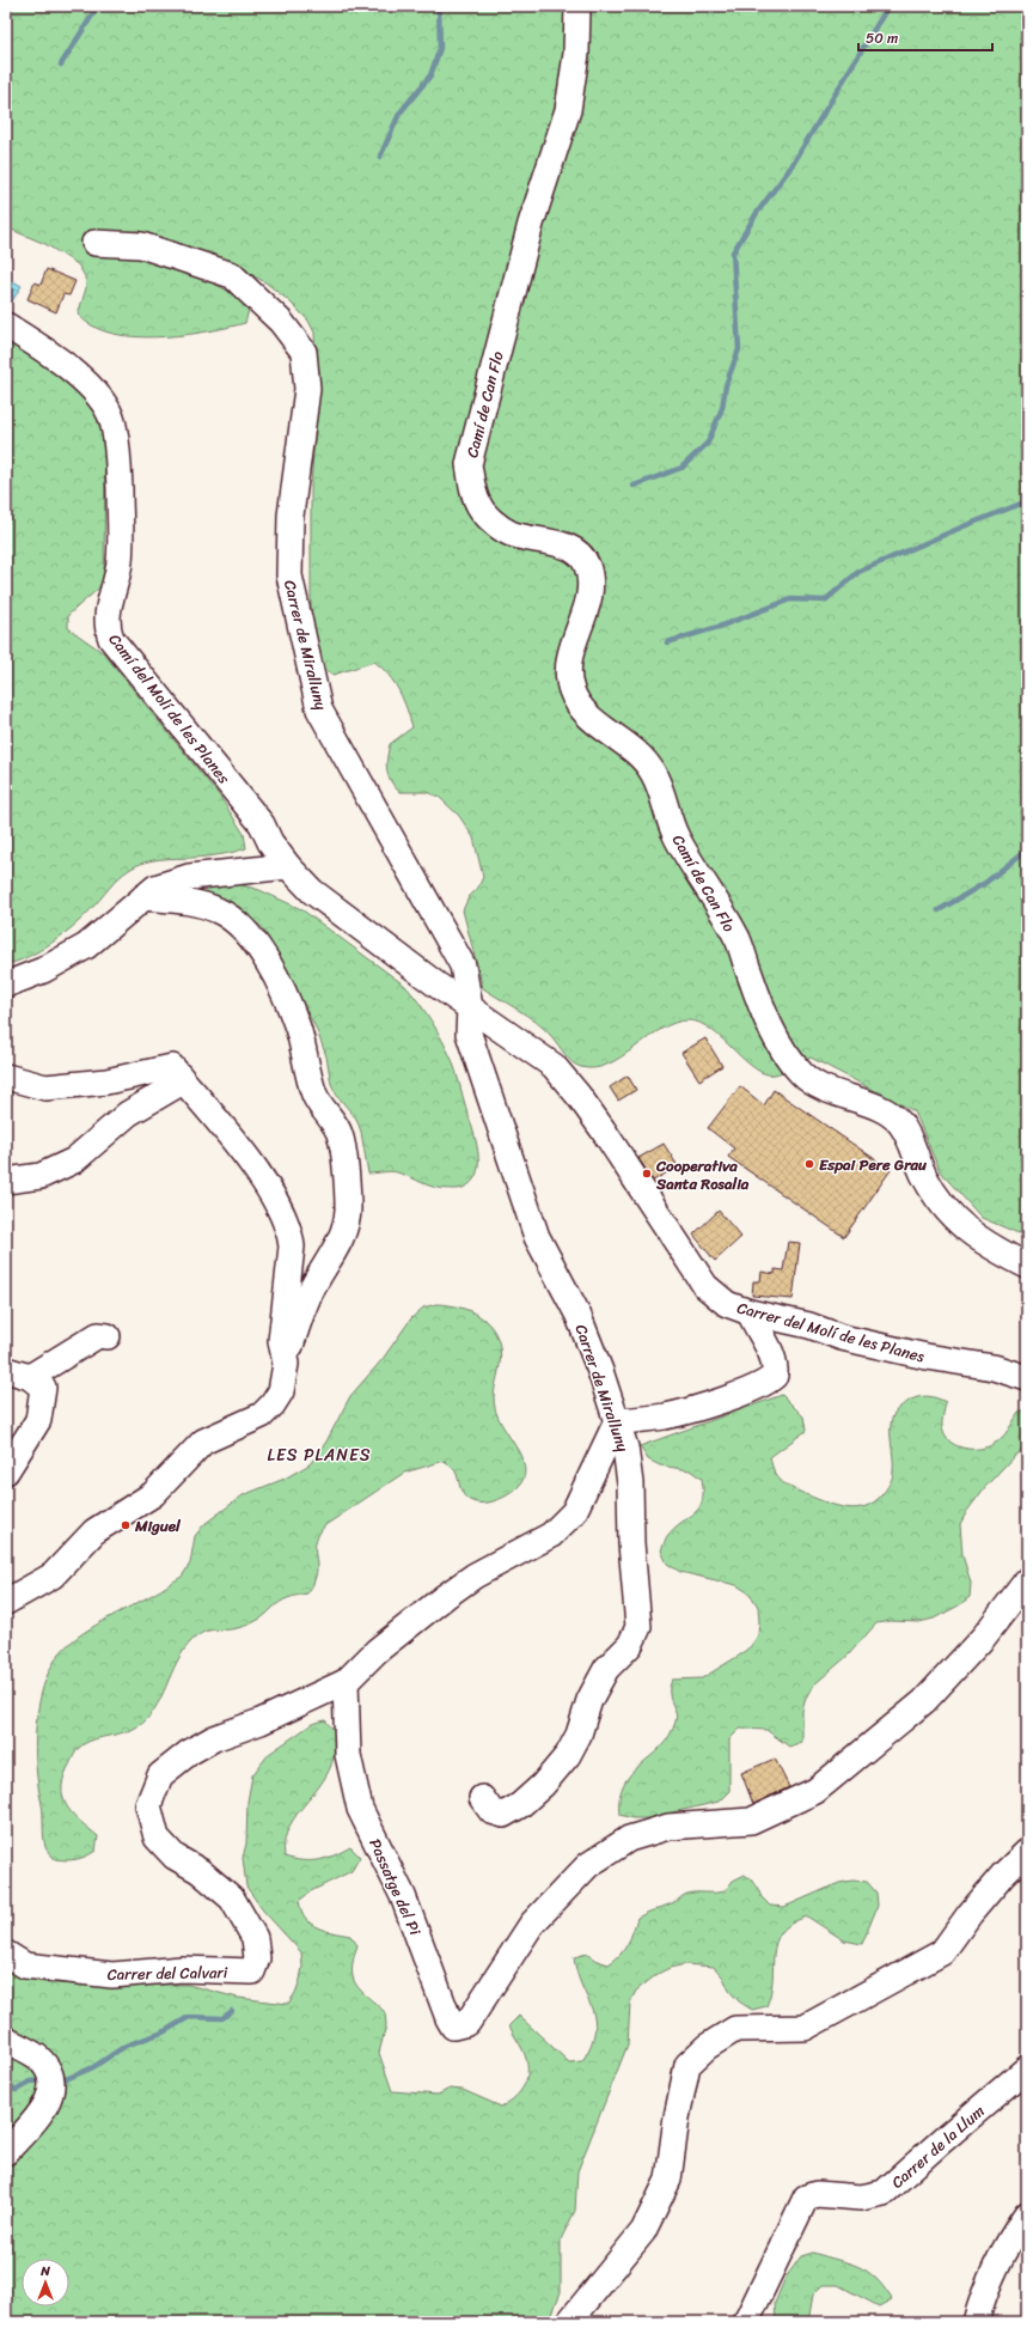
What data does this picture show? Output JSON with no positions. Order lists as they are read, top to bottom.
{
  "streets": {
    "street": [
      "Camí de Can Flo",
      "Carrer de Miralluny",
      "Camí del Molí de les Planes",
      "Carrer del Molí de les Planes",
      "Passatge del Pi",
      "Carrer del Calvari",
      "Carrer de la Llum"
    ]
  },
  "crossings": [
    ["Carrer de Miralluny", "Camí del Molí de les Planes"],
    ["Carrer de Miralluny", "Carrer del Molí de les Planes"],
    ["Camí del Molí de les Planes", "Carrer del Molí de les Planes"],
    ["Passatge del Pi", "Carrer del Calvari"]
  ],
  "districts": ["LES PLANES"],
  "places": ["Espai Pere Grau", "Cooperativa Santa Rosalia", "Miguel"],
  "scale_bar": "50 m",
  "north": "top"
}
